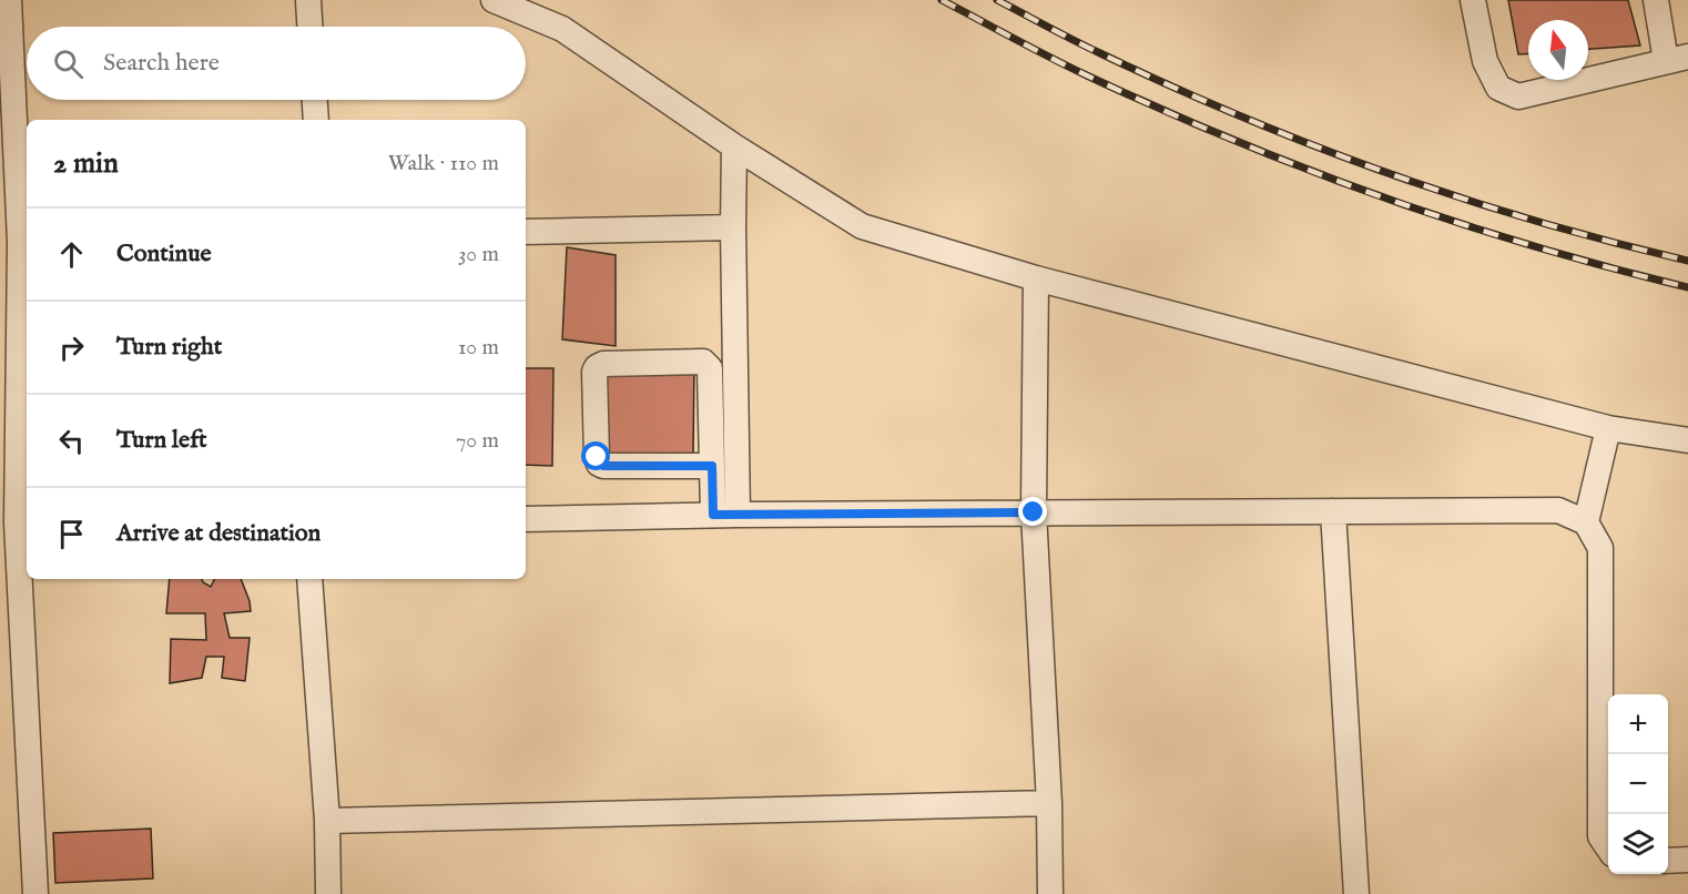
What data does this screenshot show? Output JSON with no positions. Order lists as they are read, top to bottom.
{
  "north": "top",
  "page": {
    "search": "Search here",
    "heading": ["2 min", "Walk · 110 m"],
    "list": [
      ["Continue", "30 m"],
      ["Turn right", "10 m"],
      ["Turn left", "70 m"],
      "Arrive at destination"
    ],
    "map_buttons": ["+", "−"]
  }
}
